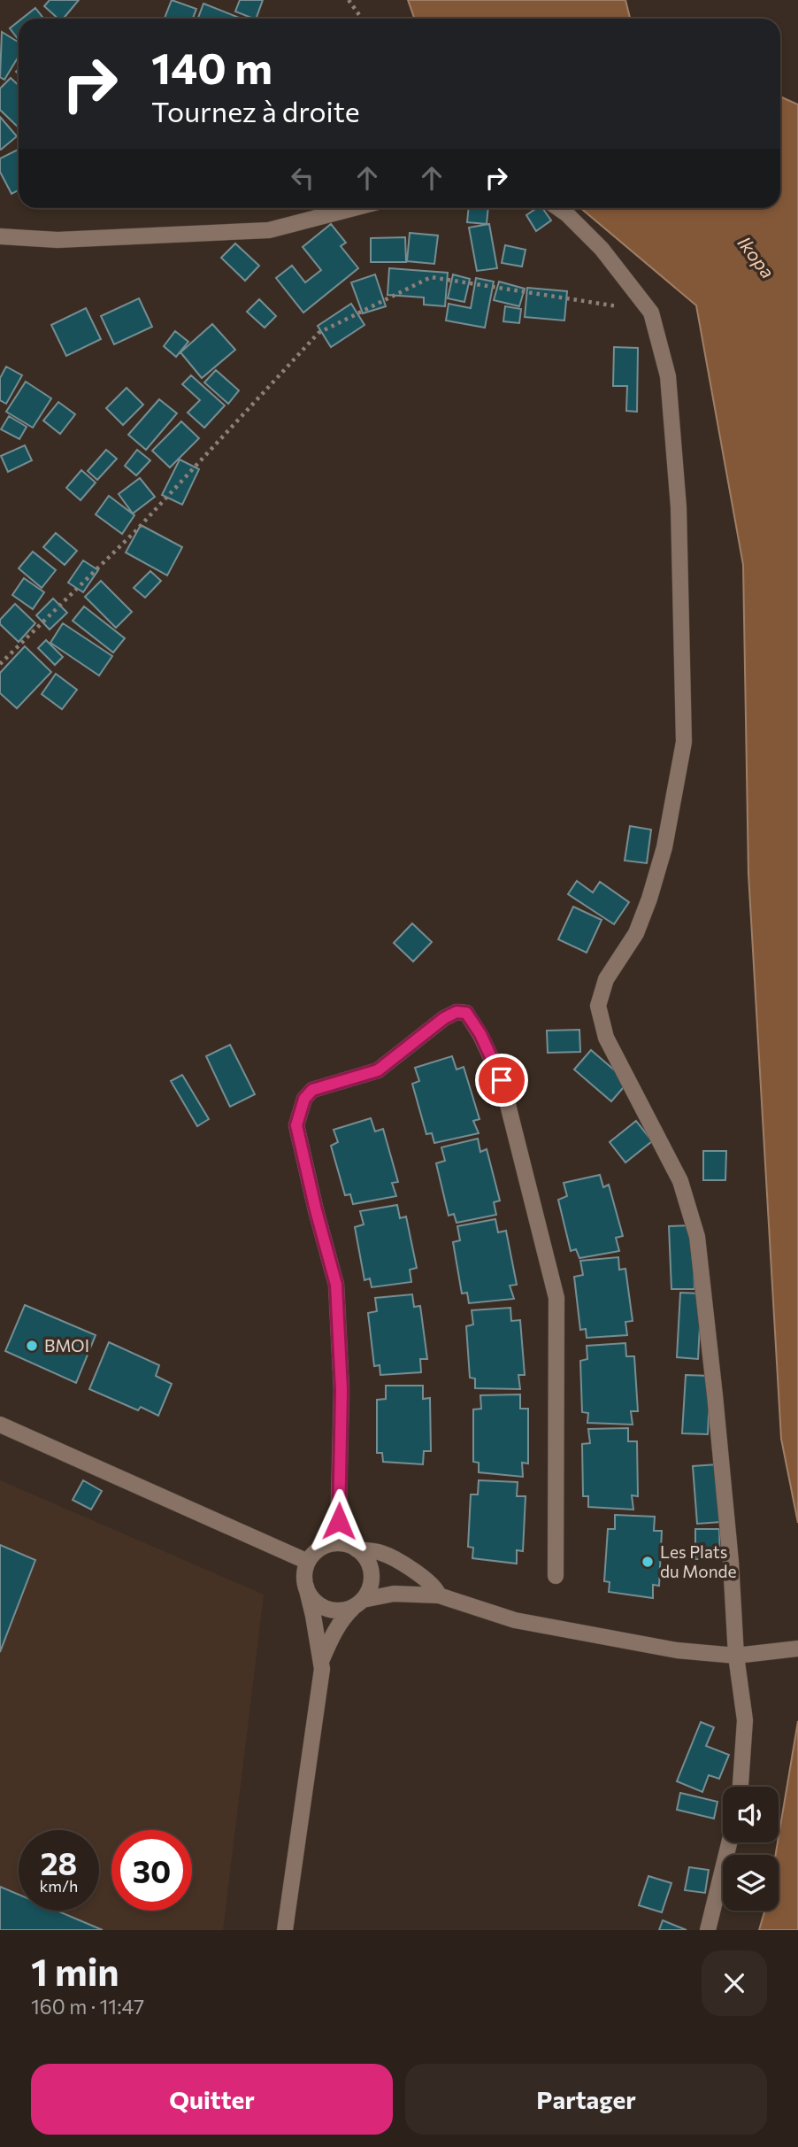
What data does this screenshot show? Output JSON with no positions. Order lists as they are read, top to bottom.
{
  "water": ["Ikopa"],
  "places": ["BMOI", "Les Plats du Monde"],
  "page": {
    "turn": ["140 m", "Tournez à droite"],
    "speed": "28 km/h",
    "limit": "30",
    "heading": ["1 min", "160 m · 11:47"],
    "buttons": ["Quitter", "Partager"]
  }
}
